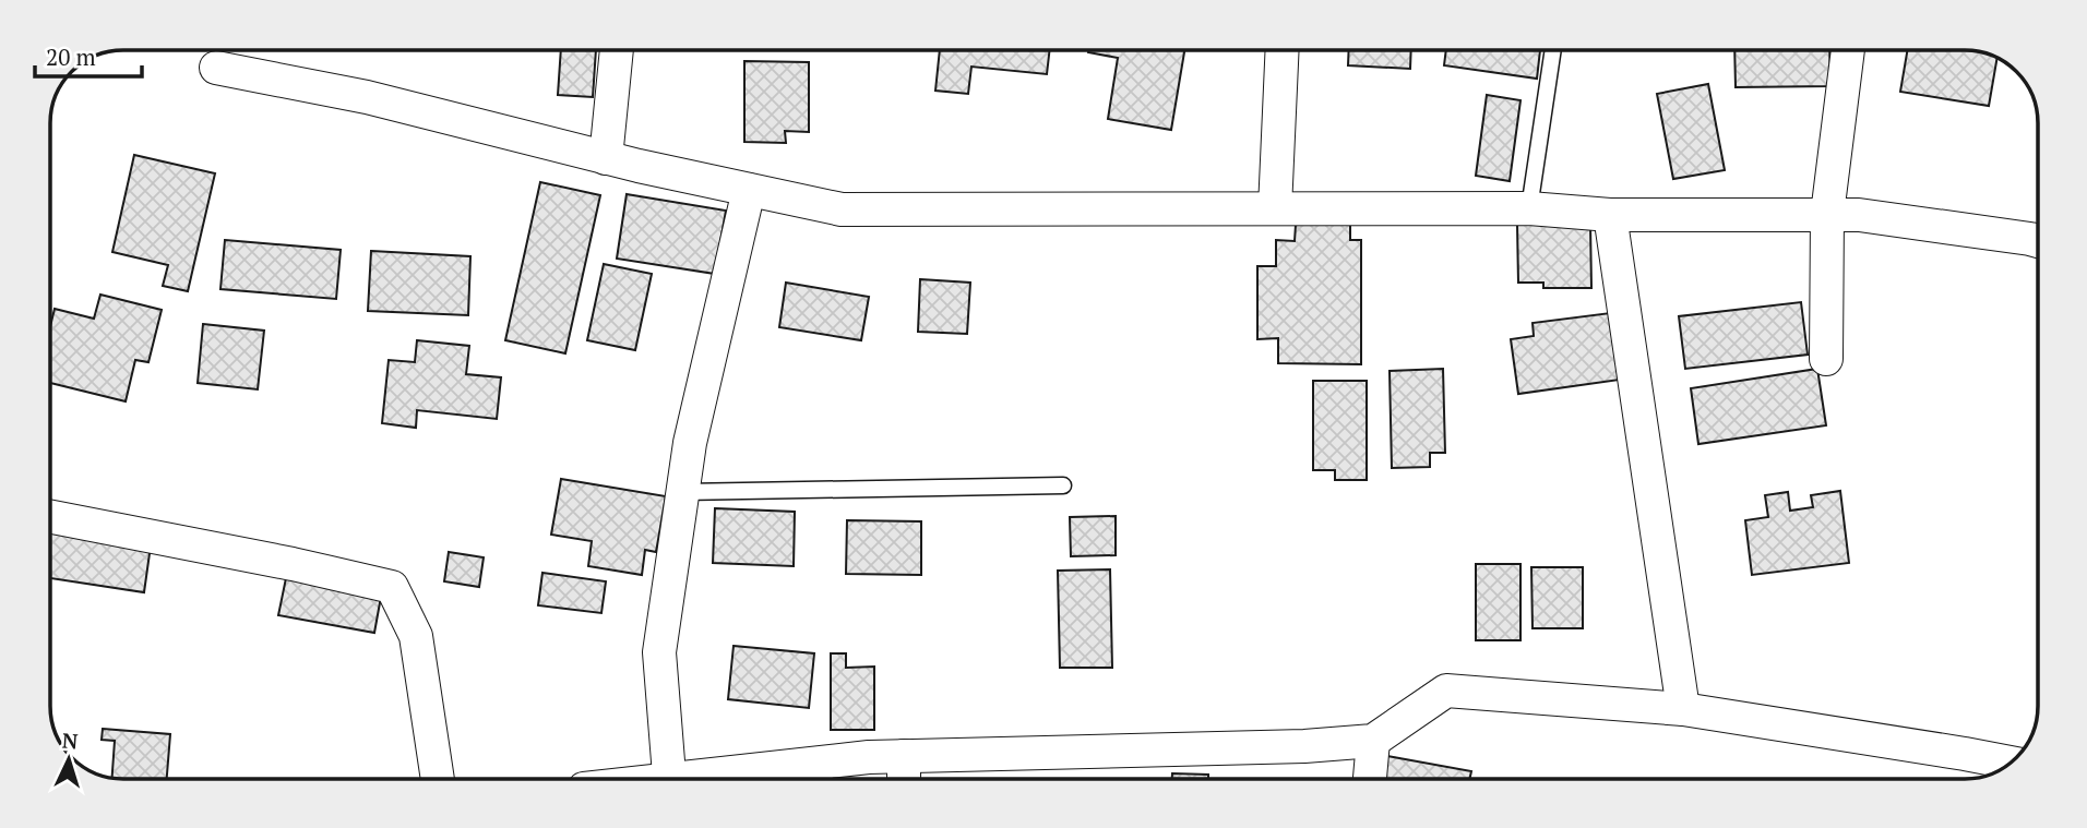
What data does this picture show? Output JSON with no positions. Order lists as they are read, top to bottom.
{
  "scale_bar": "20 m",
  "north": "top"
}
